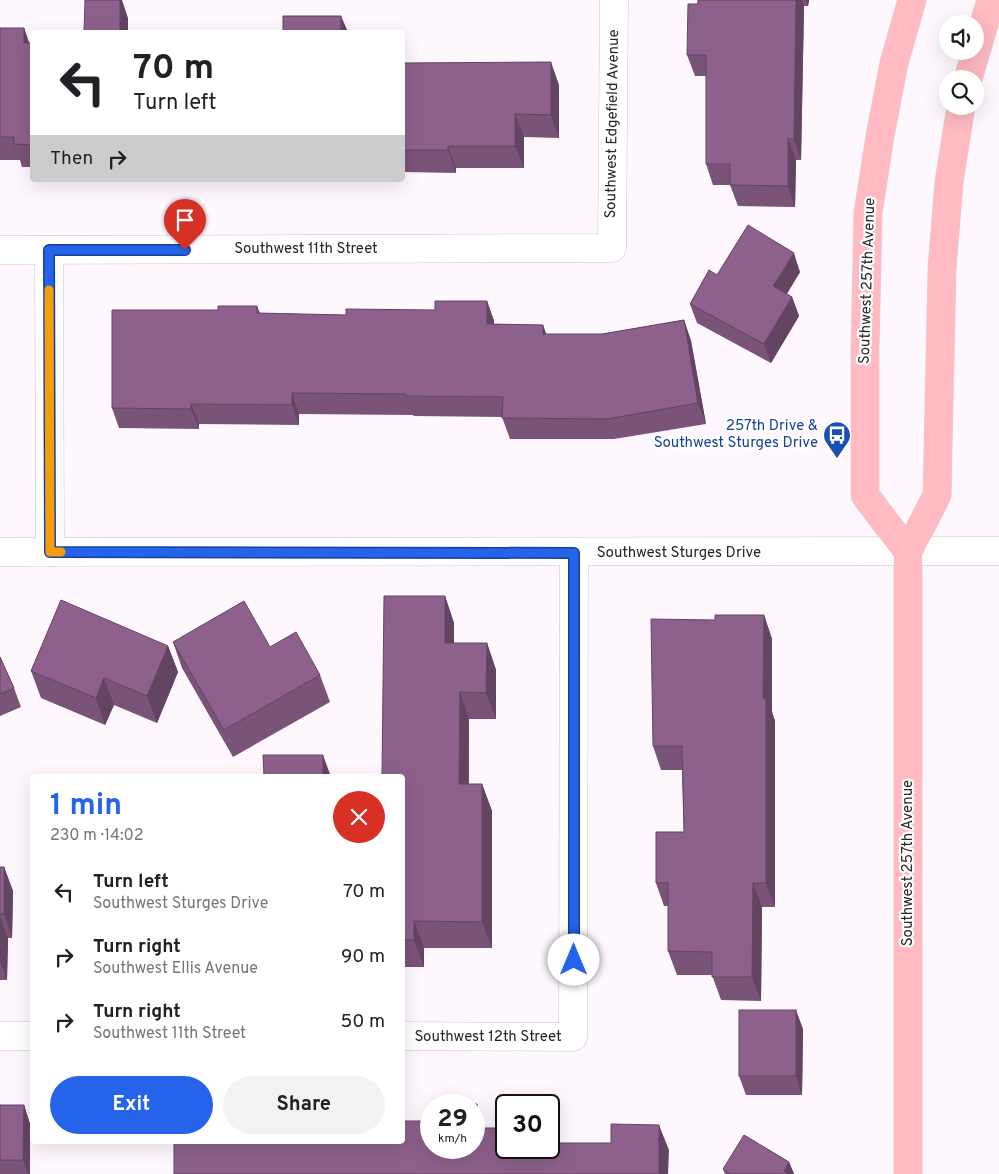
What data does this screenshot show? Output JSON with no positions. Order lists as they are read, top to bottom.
{
  "streets": {
    "main road": ["Southwest 257th Avenue"],
    "street": [
      "Southwest Edgefield Avenue",
      "Southwest 11th Street",
      "Southwest Sturges Drive",
      "Southwest 12th Street"
    ]
  },
  "crossings": [
    ["Southwest Edgefield Avenue", "Southwest 11th Street"],
    ["Southwest 257th Avenue", "Southwest Sturges Drive"],
    ["Southwest Sturges Drive", "Southwest 12th Street"]
  ],
  "places": {
    "bus stop": ["257th Drive & Southwest Sturges Drive"]
  },
  "page": {
    "turn": ["70 m", "Turn left"],
    "then": "Then",
    "heading": ["1 min", "230 m · 14:02"],
    "list": [
      {
        "name": "Turn left",
        "note": "Southwest Sturges Drive",
        "value": "70 m"
      },
      {
        "name": "Turn right",
        "note": "Southwest Ellis Avenue",
        "value": "90 m"
      },
      {
        "name": "Turn right",
        "note": "Southwest 11th Street",
        "value": "50 m"
      }
    ],
    "buttons": ["Exit", "Share"],
    "speed": "29 km/h",
    "limit": "30"
  }
}
